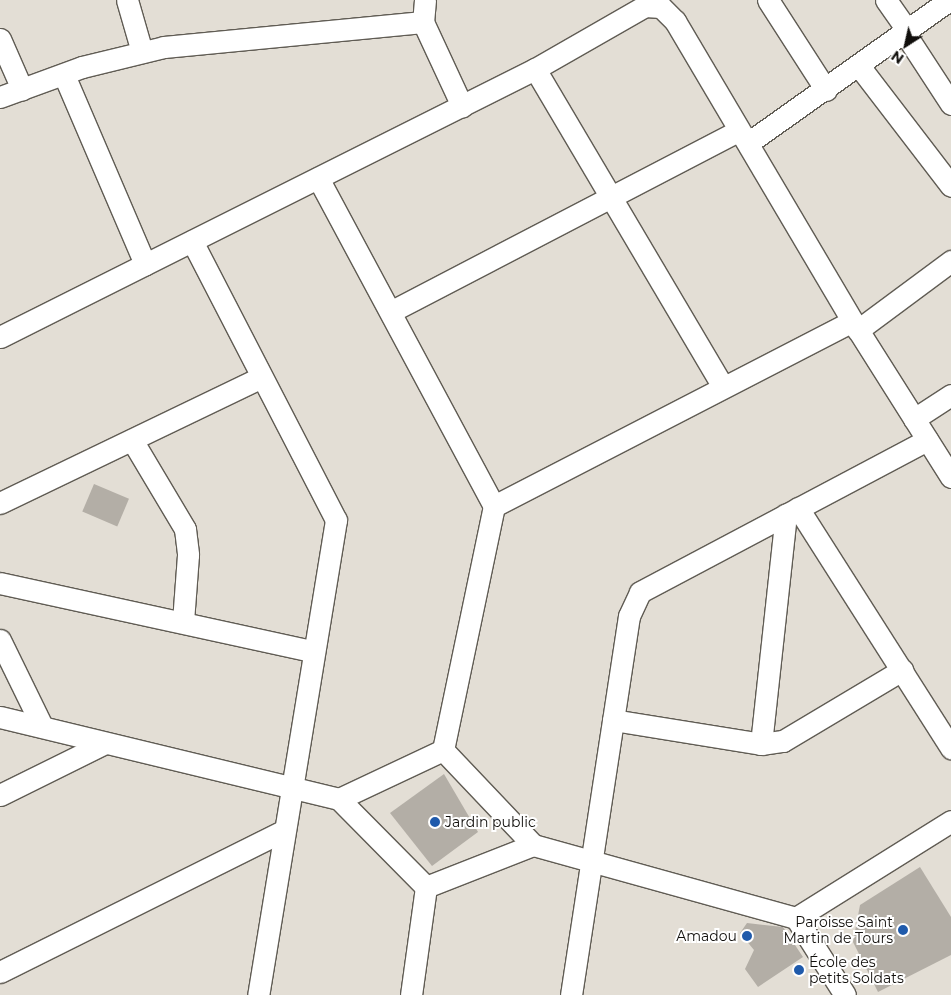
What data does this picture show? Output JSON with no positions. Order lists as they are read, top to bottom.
{
  "places": [
    "Jardin public",
    "Paroisse Saint Martin de Tours",
    "Amadou",
    "École des petits Soldats"
  ],
  "north": "bottom left"
}
